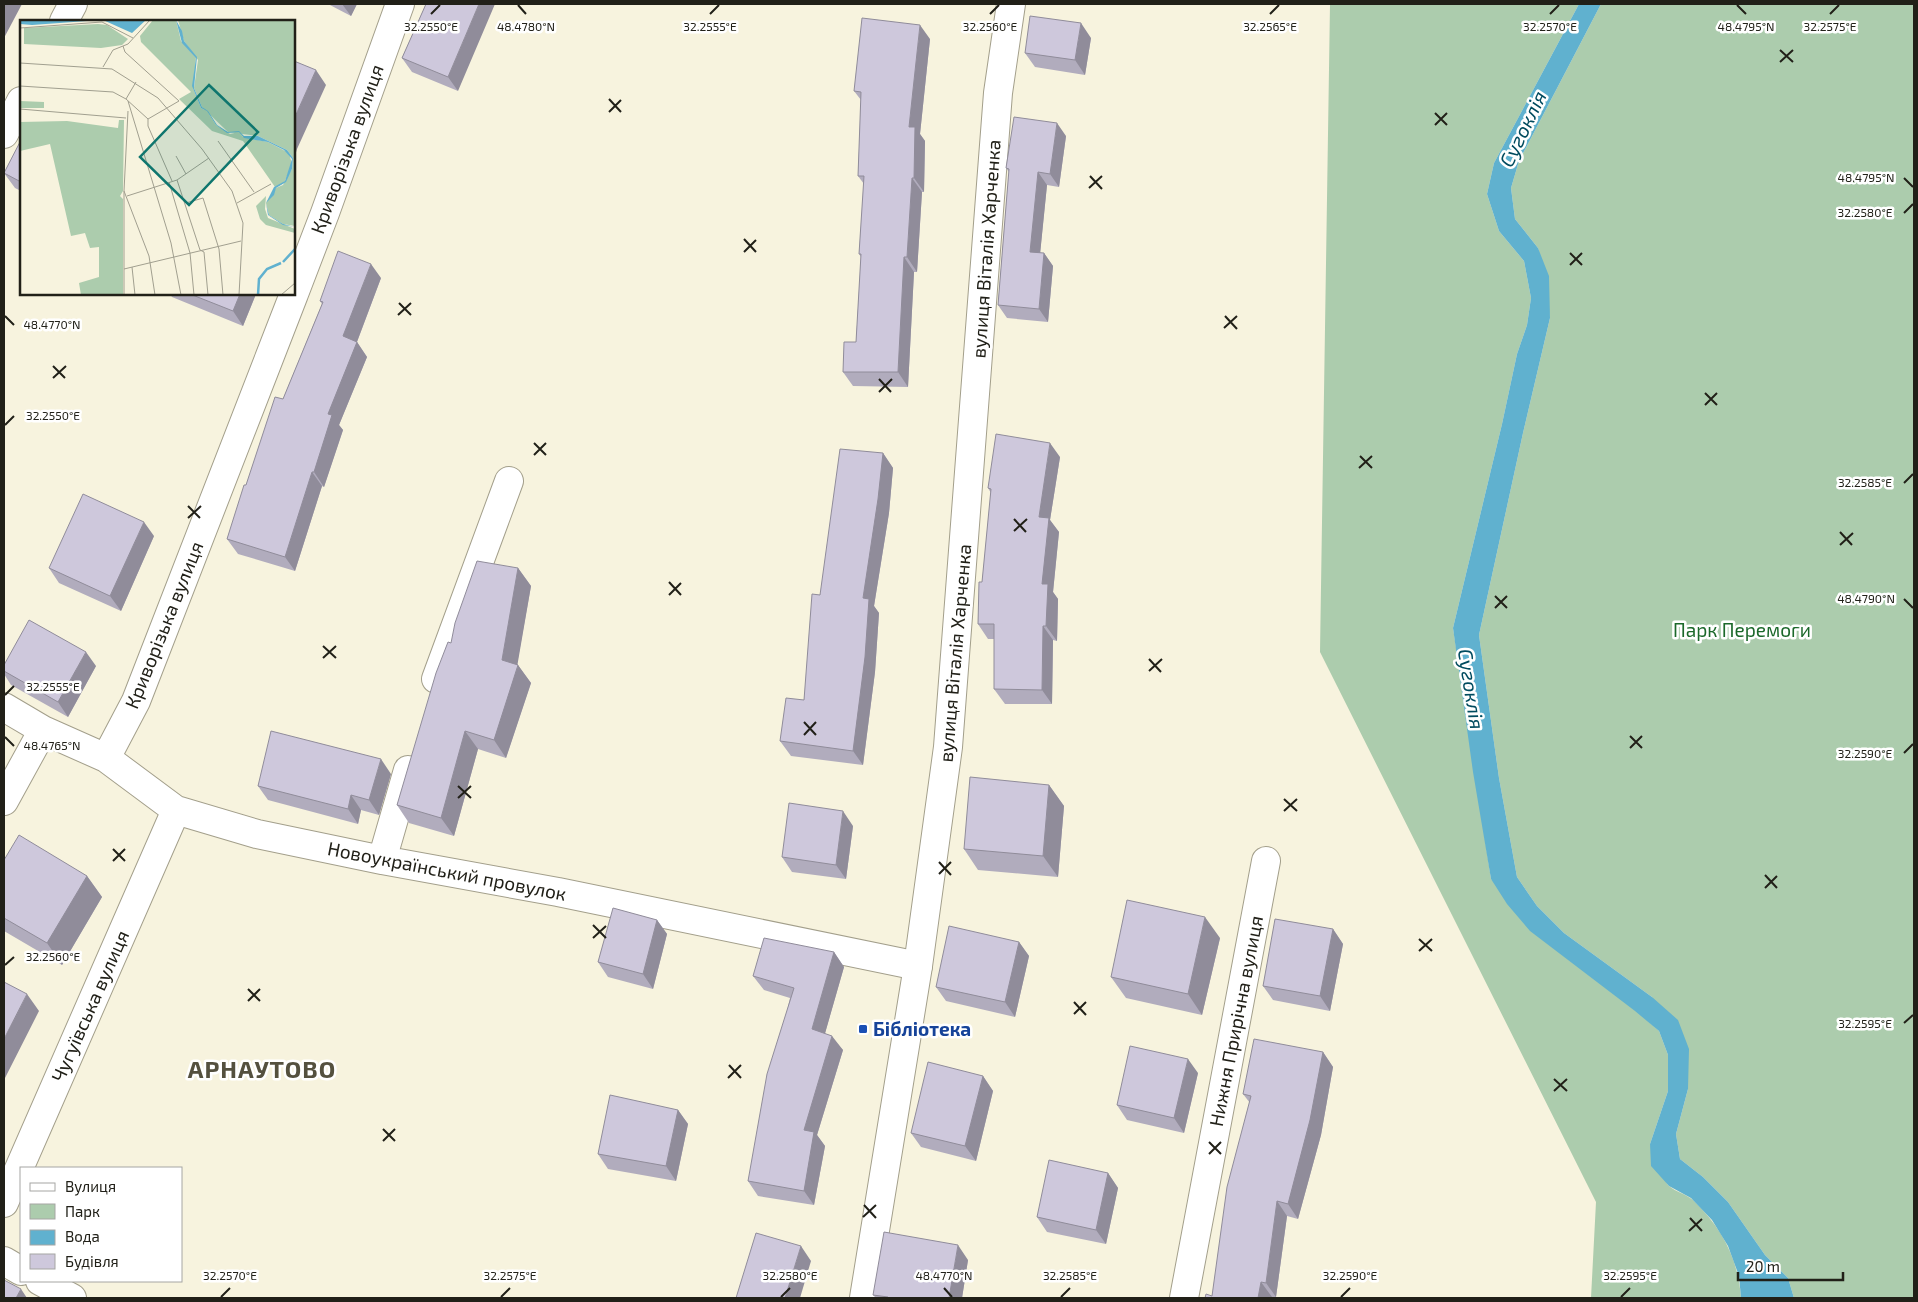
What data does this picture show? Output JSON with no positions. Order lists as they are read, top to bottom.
{
  "streets": {
    "street": [
      "Криворізька вулиця",
      "вулиця Віталія Харченка",
      "Новоукраїнський провулок",
      "Чугуївська вулиця",
      "Нижня Прирічна вулиця"
    ]
  },
  "crossings": [
    ["Криворізька вулиця", "Новоукраїнський провулок"],
    ["вулиця Віталія Харченка", "Новоукраїнський провулок"],
    ["Новоукраїнський провулок", "Чугуївська вулиця"]
  ],
  "districts": ["АРНАУТОВО"],
  "water": ["Сугоклія"],
  "parks": ["Парк Перемоги"],
  "places": {
    "transit": ["Бібліотека"]
  },
  "legend": [
    "Вулиця",
    "Парк",
    "Вода",
    "Будівля"
  ],
  "scale_bar": "20 m",
  "coordinates": [
    "32.2550°E",
    "32.2555°E",
    "32.2560°E",
    "32.2570°E",
    "32.2575°E",
    "32.2565°E",
    "48.4795°N",
    "48.4780°N",
    "32.2580°E",
    "48.4770°N",
    "32.2585°E",
    "48.4790°N",
    "48.4765°N",
    "32.2590°E",
    "32.2595°E"
  ]
}
